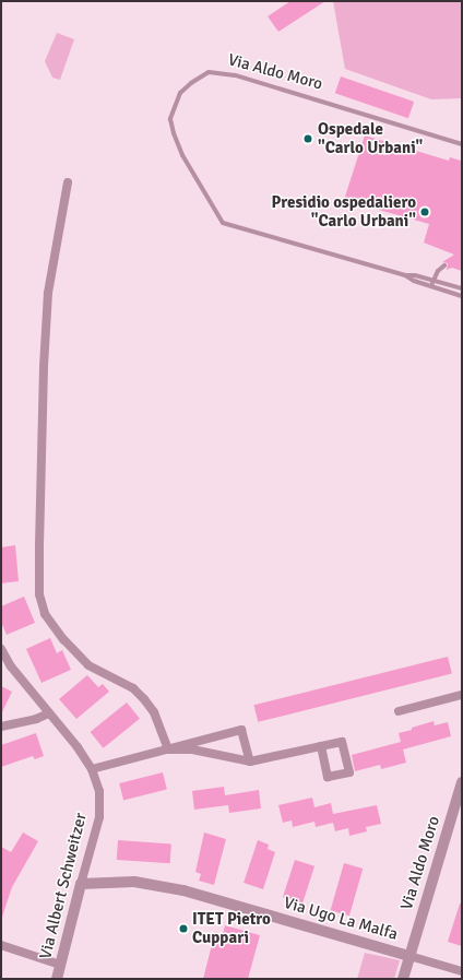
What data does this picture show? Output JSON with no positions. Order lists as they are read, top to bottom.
{
  "streets": {
    "street": ["Via Aldo Moro", "Via Albert Schweitzer", "Via Ugo La Malfa"]
  },
  "crossings": [
    ["Via Aldo Moro", "Via Ugo La Malfa"],
    ["Via Albert Schweitzer", "Via Ugo La Malfa"]
  ],
  "places": ["Ospedale \"Carlo Urbani\"", "Presidio ospedaliero \"Carlo Urbani\"", "ITET Pietro Cuppari"]
}
